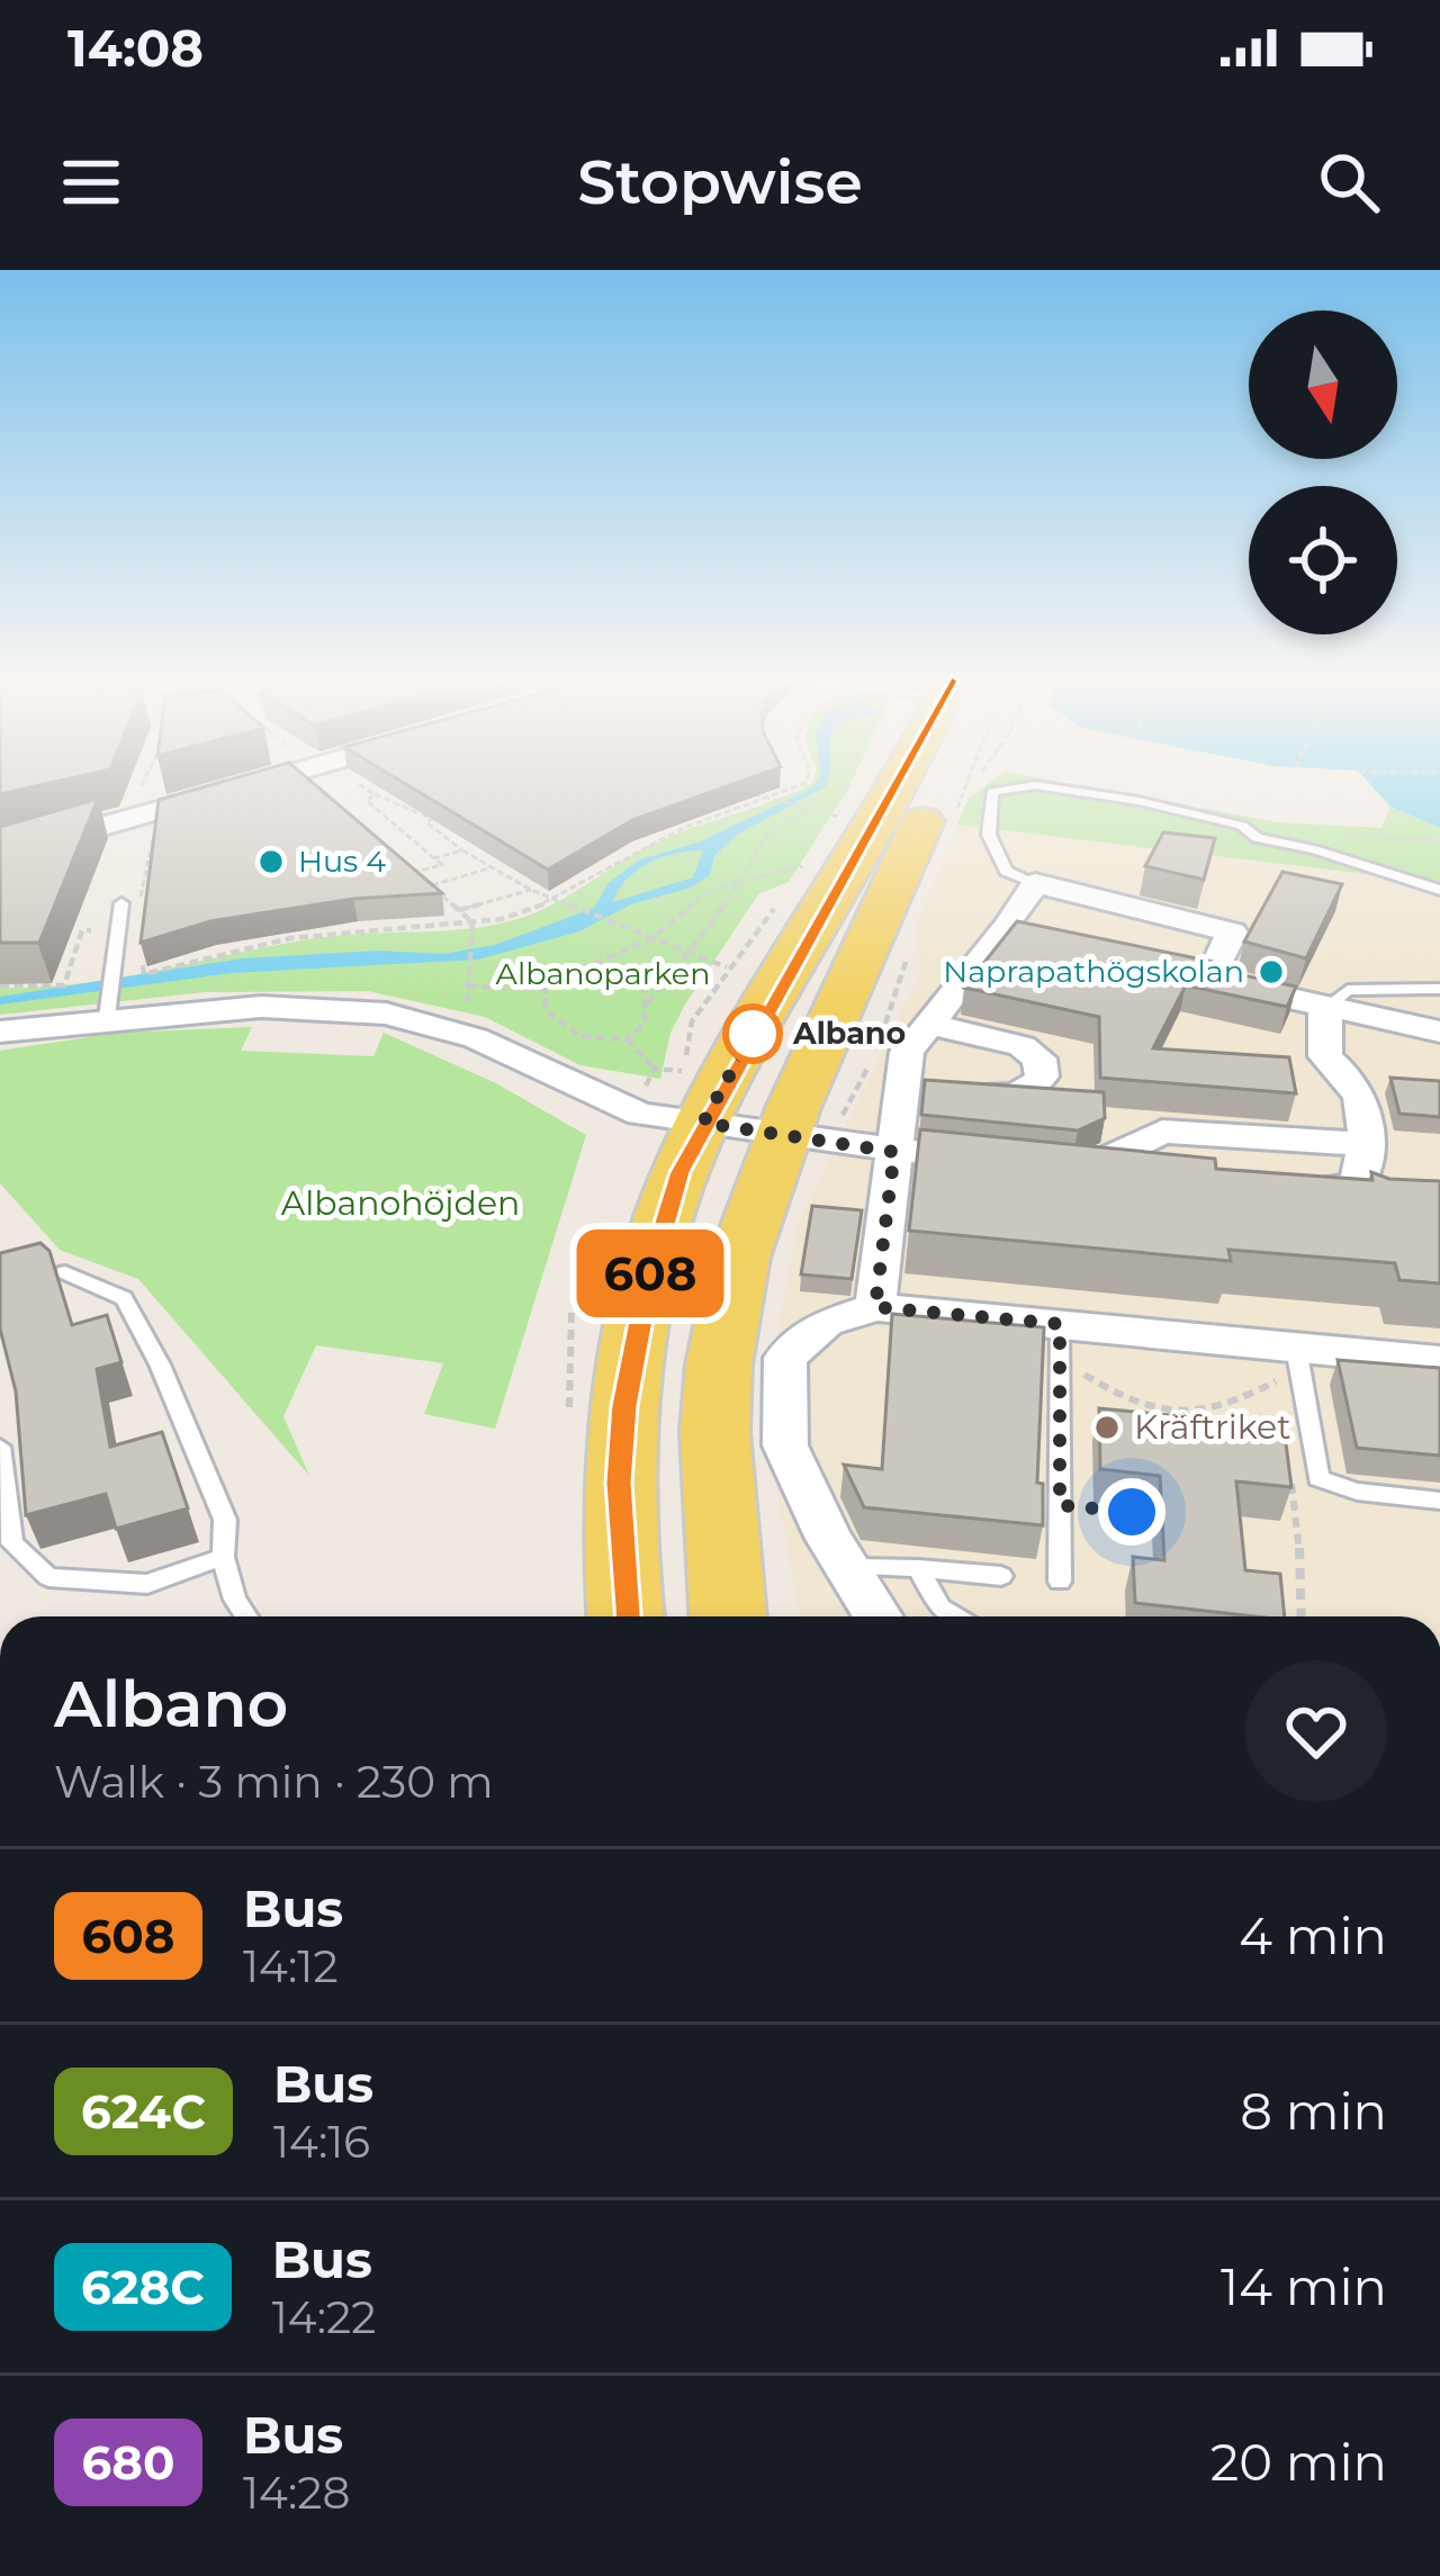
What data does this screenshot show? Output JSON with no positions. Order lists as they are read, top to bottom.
{
  "parks": ["Albanoparken", "Albanohöjden"],
  "places": [
    "Hus 4",
    "Naprapathögskolan",
    "Albano",
    "Kräftriket"
  ],
  "lines": ["bus line 608"],
  "north": "bottom",
  "page": {
    "status": "14:08",
    "header": "Stopwise",
    "on_map": "608",
    "heading": ["Albano", "Walk · 3 min · 230 m"],
    "list": [
      {
        "mark": "608",
        "name": "Bus",
        "note": "14:12",
        "value": "4 min"
      },
      {
        "mark": "624C",
        "name": "Bus",
        "note": "14:16",
        "value": "8 min"
      },
      {
        "mark": "628C",
        "name": "Bus",
        "note": "14:22",
        "value": "14 min"
      },
      {
        "mark": "680",
        "name": "Bus",
        "note": "14:28",
        "value": "20 min"
      }
    ]
  }
}
